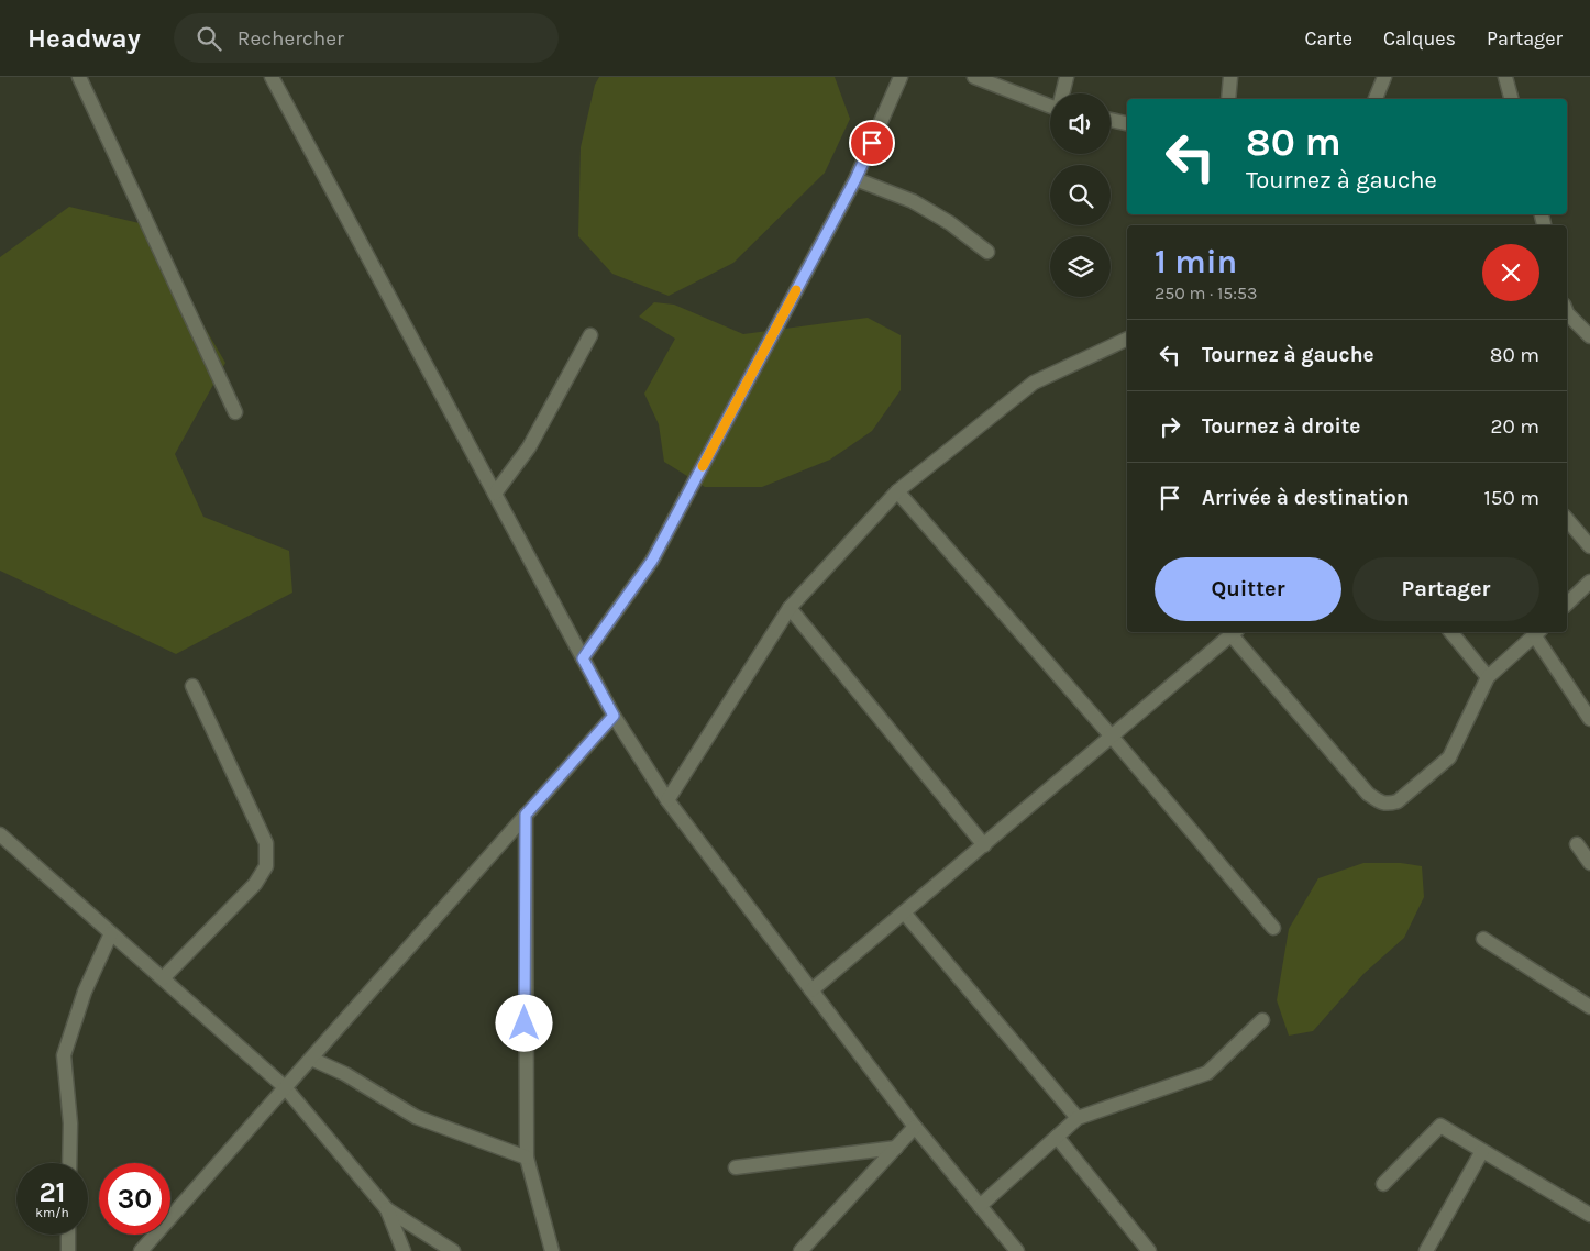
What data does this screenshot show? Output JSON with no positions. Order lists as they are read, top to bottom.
{
  "page": {
    "header": "Headway",
    "search": "Rechercher",
    "nav": ["Carte", "Calques", "Partager"],
    "turn": ["80 m", "Tournez à gauche"],
    "heading": ["1 min", "250 m · 15:53"],
    "list": [
      {
        "name": "Tournez à gauche",
        "value": "80 m"
      },
      {
        "name": "Tournez à droite",
        "value": "20 m"
      },
      {
        "name": "Arrivée à destination",
        "value": "150 m"
      }
    ],
    "buttons": ["Quitter", "Partager"],
    "speed": "21 km/h",
    "limit": "30"
  }
}
